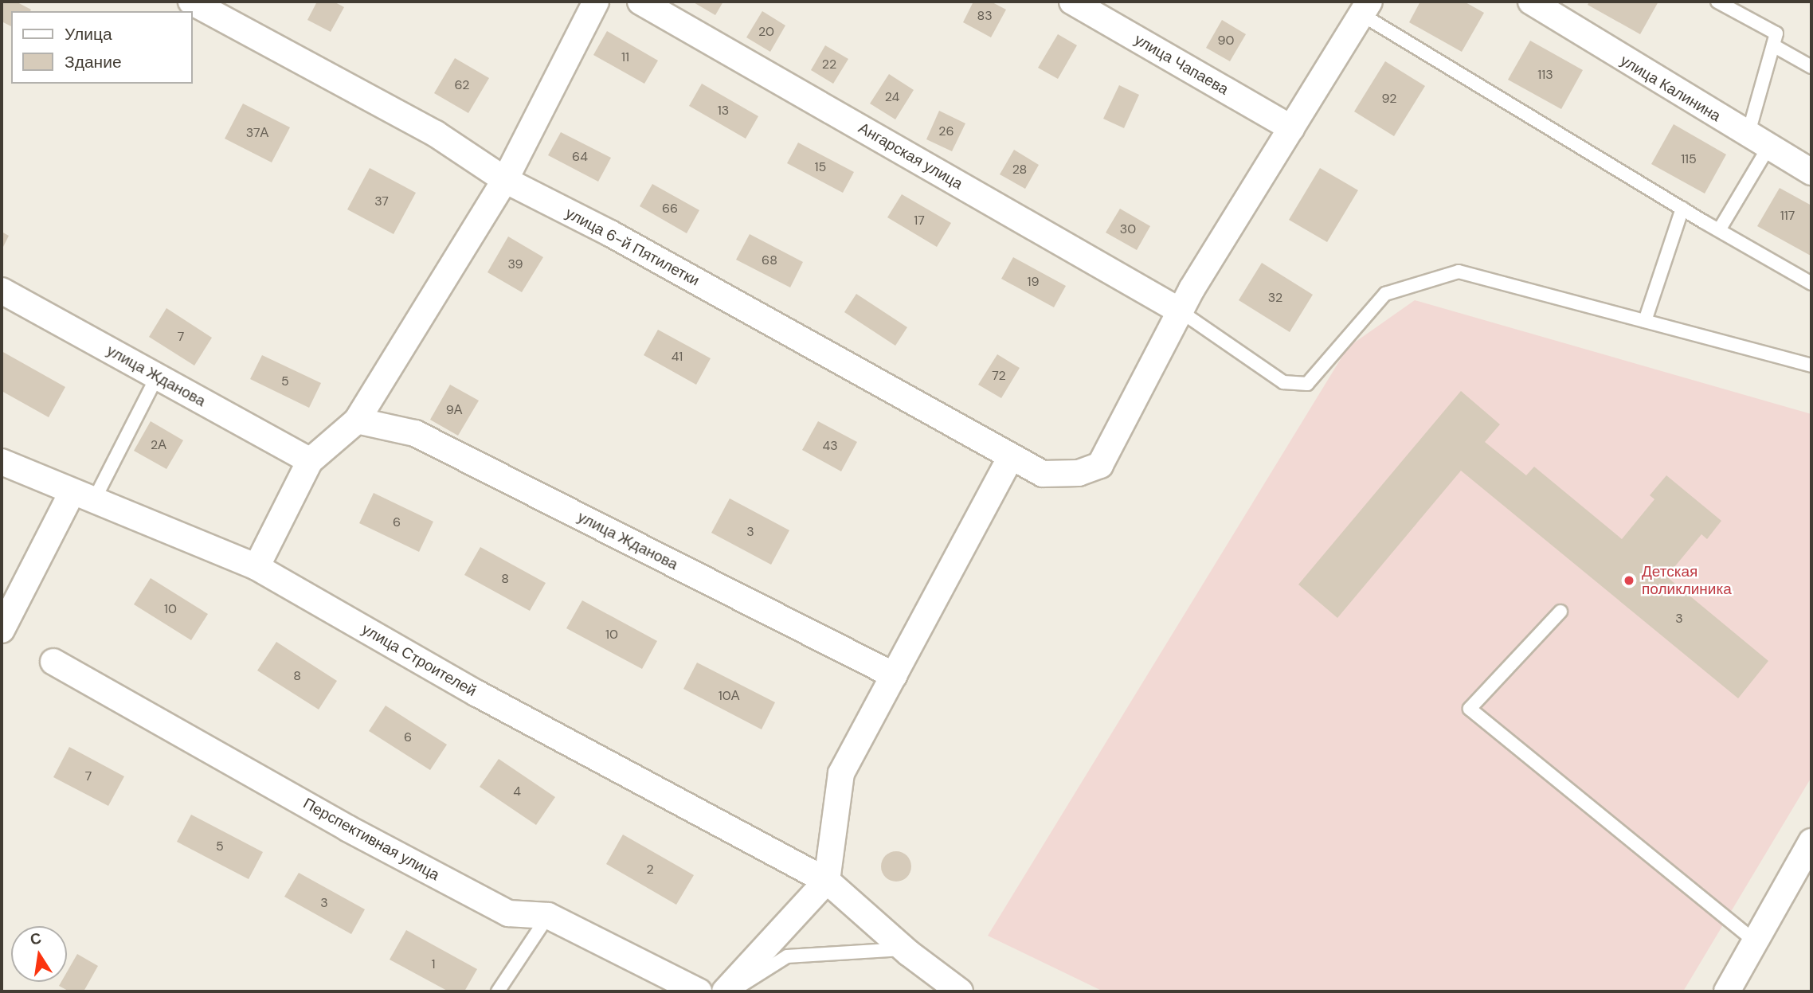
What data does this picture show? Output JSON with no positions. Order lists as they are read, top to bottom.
{
  "streets": {
    "street": [
      "улица Чапаева",
      "улица Калинина",
      "Ангарская улица",
      "улица 6-й Пятилетки",
      "улица Жданова",
      "улица Строителей",
      "Перспективная улица"
    ]
  },
  "crossings": [
    ["Ангарская улица", "улица 6-й Пятилетки"]
  ],
  "places": ["Детская поликлиника"],
  "house_numbers": [
    "83",
    "20",
    "90",
    "11",
    "22",
    "113",
    "62",
    "24",
    "92",
    "13",
    "26",
    "37А",
    "64",
    "115",
    "15",
    "28",
    "37",
    "66",
    "117",
    "17",
    "30",
    "68",
    "39",
    "19",
    "32",
    "7",
    "41",
    "72",
    "5",
    "9А",
    "2А",
    "43",
    "6",
    "3",
    "8",
    "10",
    "3",
    "10",
    "8",
    "10А",
    "6",
    "7",
    "4",
    "5",
    "2",
    "3",
    "1"
  ],
  "legend": ["Улица", "Здание"],
  "north": "top"
}
